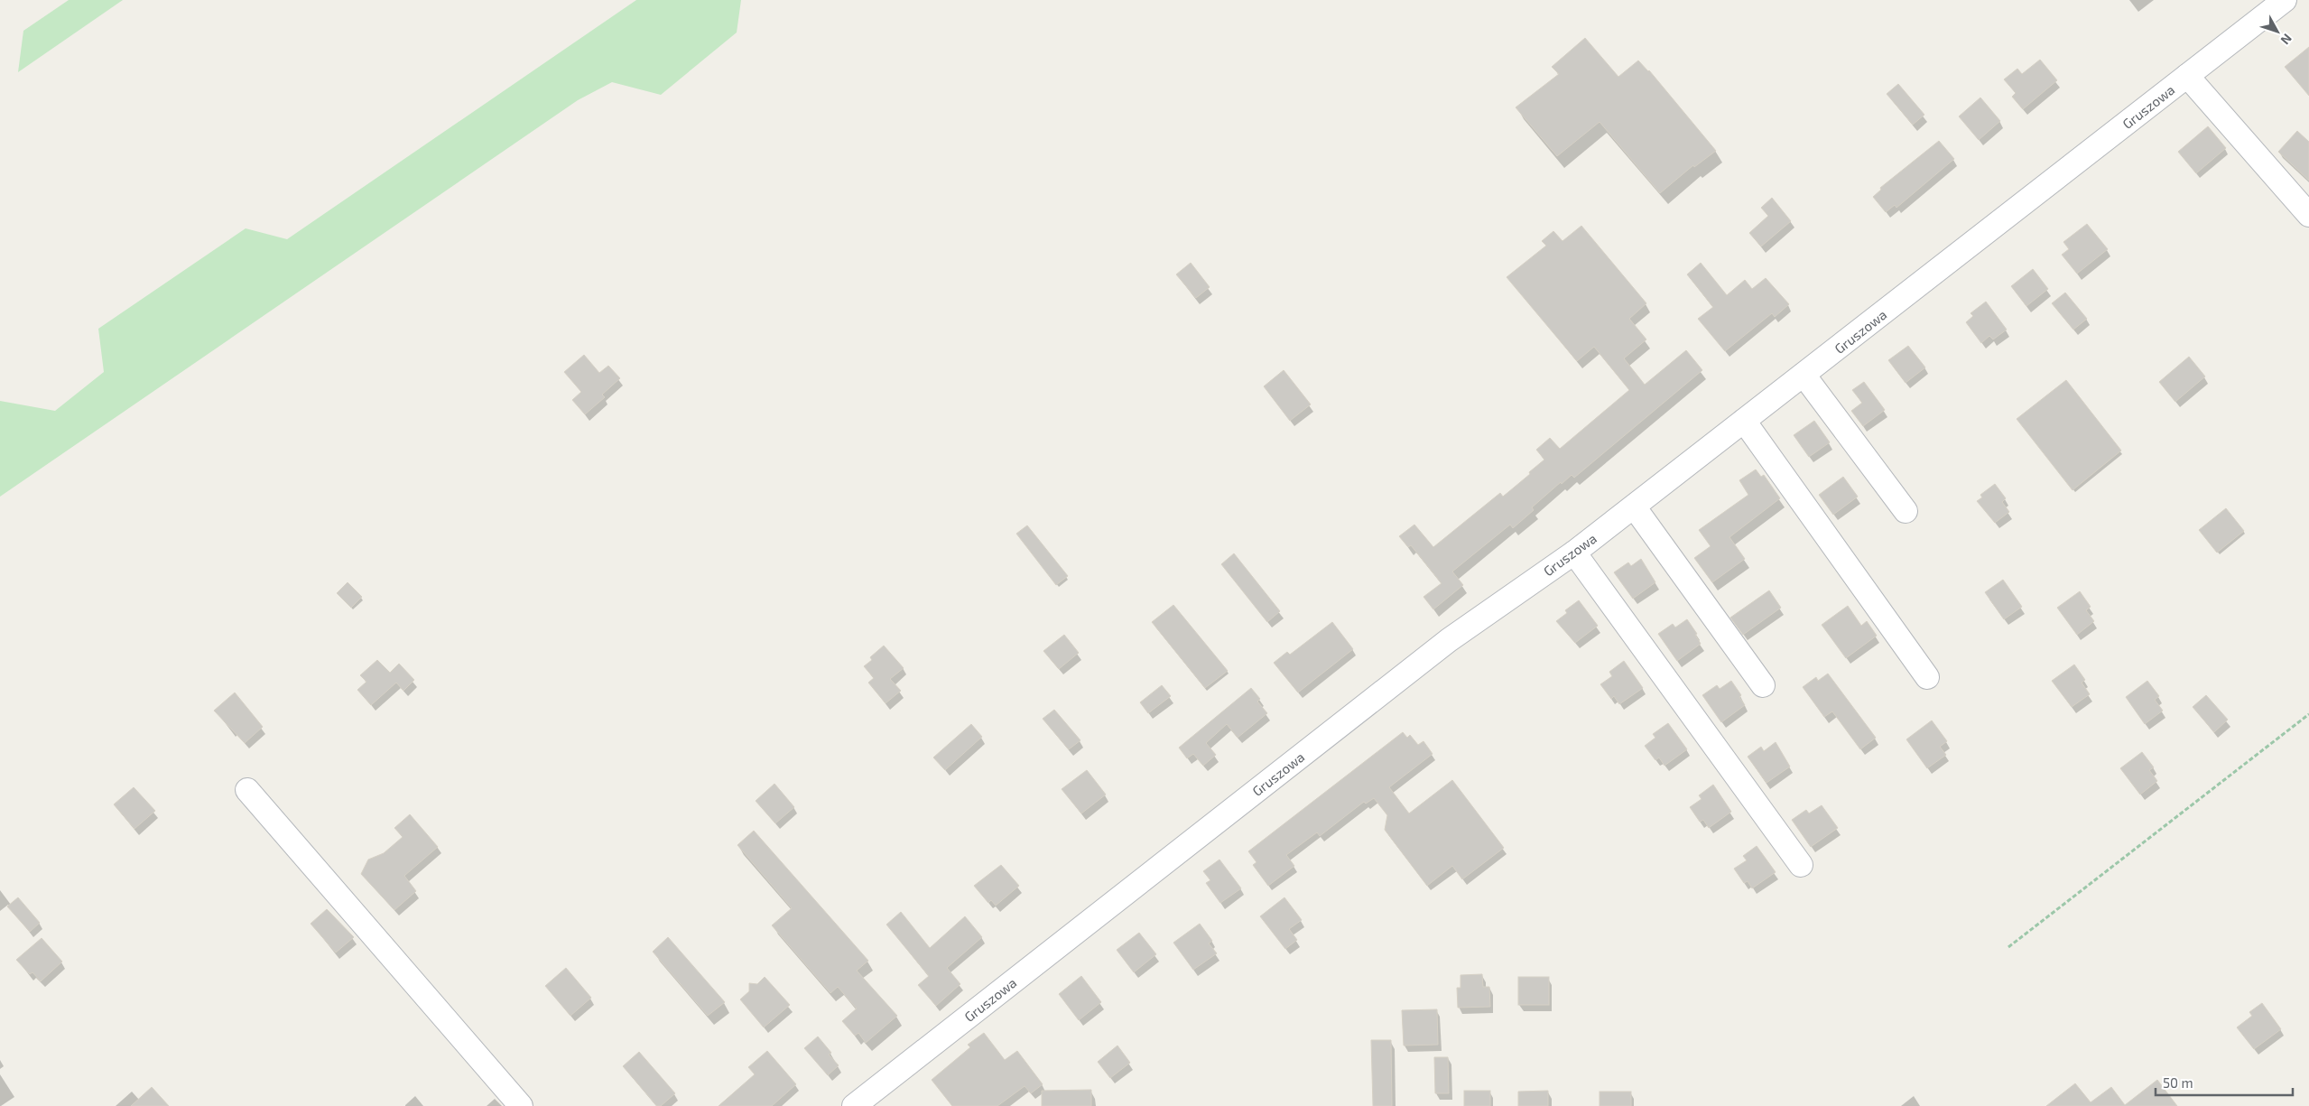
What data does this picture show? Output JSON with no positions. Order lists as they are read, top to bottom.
{
  "streets": {
    "street": ["Gruszowa"]
  },
  "scale_bar": "50 m",
  "north": "bottom right"
}
